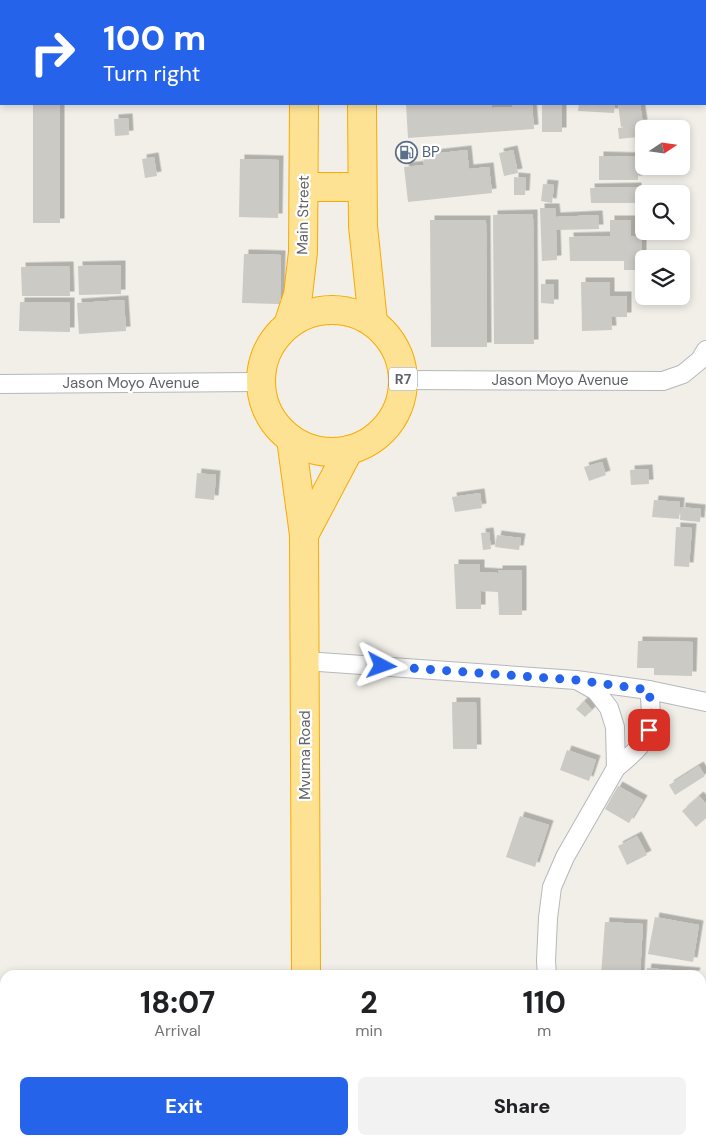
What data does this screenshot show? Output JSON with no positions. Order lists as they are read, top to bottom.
{
  "streets": {
    "highway": ["Main Street", "R7", "Mvuma Road"],
    "street": ["Jason Moyo Avenue"]
  },
  "crossings": [
    ["Main Street", "Jason Moyo Avenue"],
    ["Main Street", "Mvuma Road"],
    ["Jason Moyo Avenue", "Mvuma Road"]
  ],
  "places": {
    "fuel station": ["BP"]
  },
  "north": "right",
  "page": {
    "turn": ["100 m", "Turn right"],
    "eta": [
      "18:07",
      "Arrival",
      "2",
      "min",
      "110",
      "m"
    ],
    "buttons": ["Exit", "Share"]
  }
}
